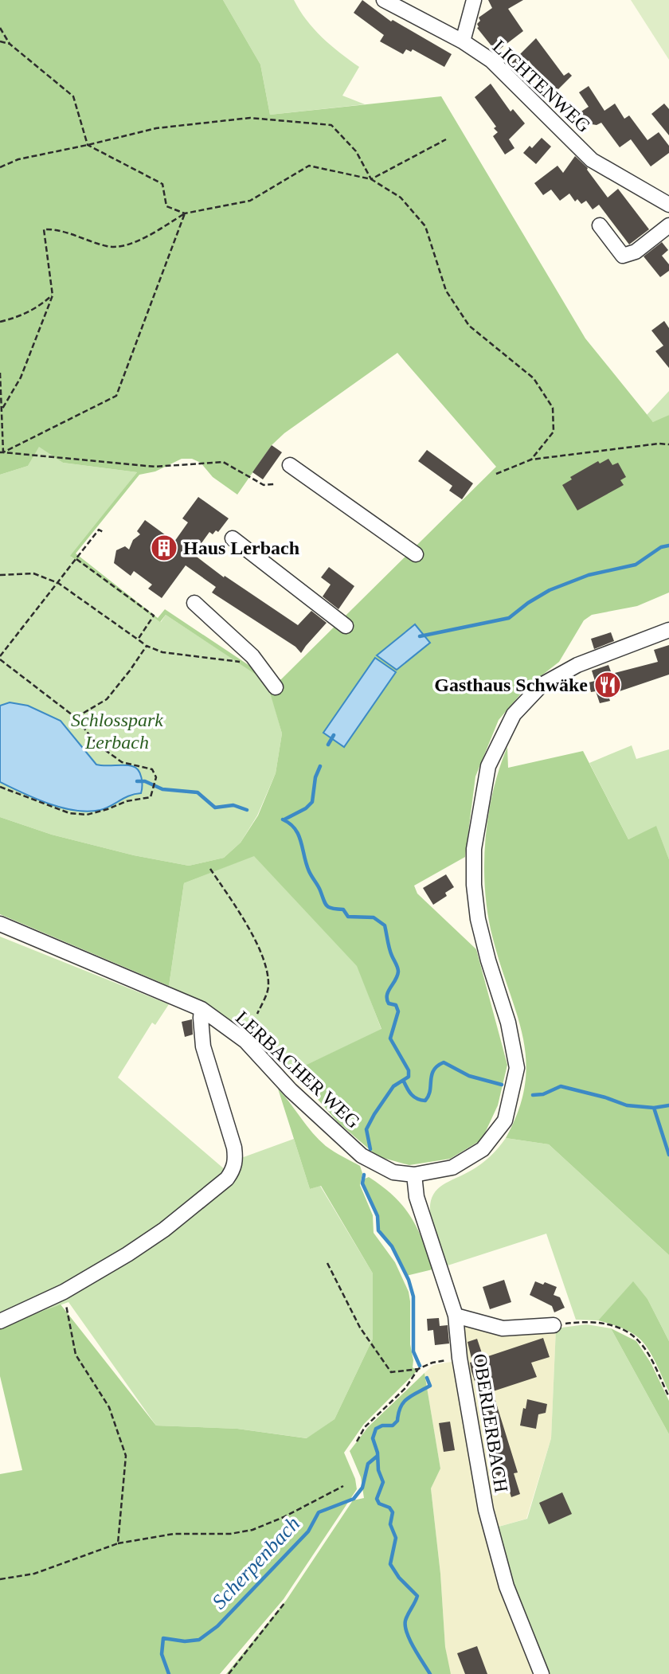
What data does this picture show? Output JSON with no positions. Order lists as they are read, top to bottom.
{
  "streets": {
    "street": ["LICHTENWEG", "LERBACHER WEG", "OBERLERBACH"]
  },
  "crossings": [
    ["LERBACHER WEG", "OBERLERBACH"]
  ],
  "water": ["Scherpenbach"],
  "parks": ["Schlosspark Lerbach"],
  "places": {
    "building": ["Haus Lerbach"],
    "restaurant": ["Gasthaus Schwäke"]
  }
}
